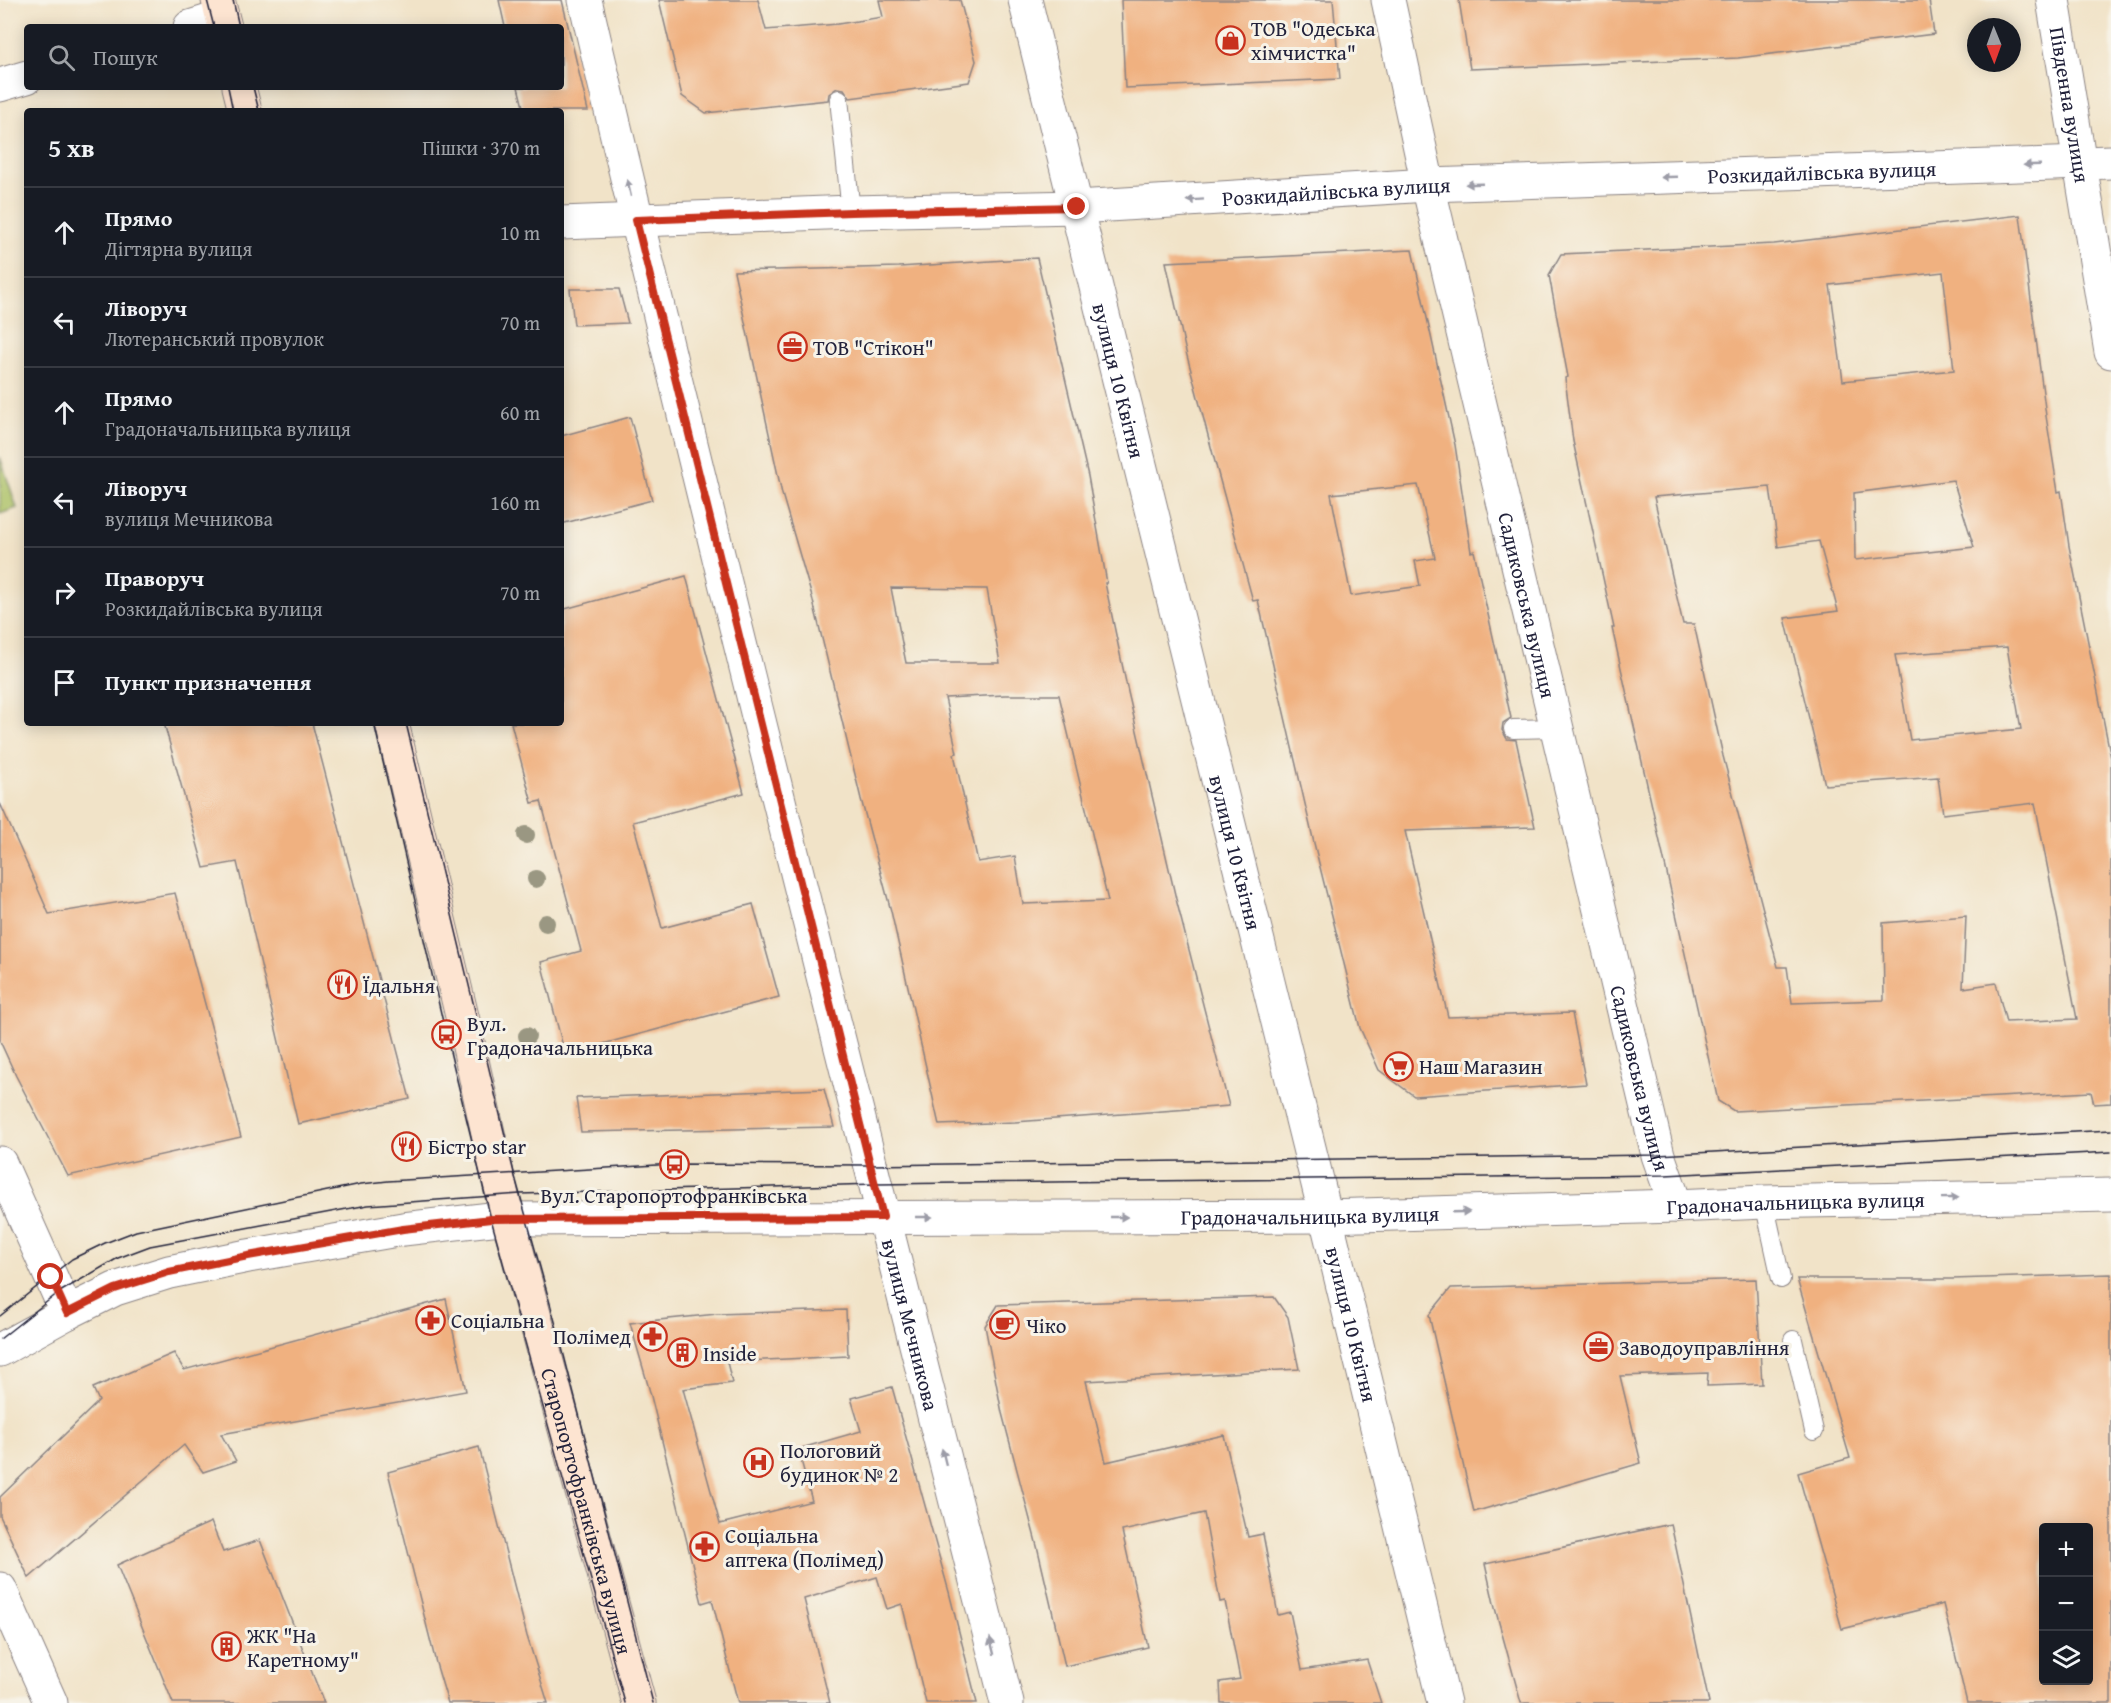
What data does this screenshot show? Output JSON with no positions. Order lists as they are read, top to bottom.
{
  "streets": {
    "main road": ["Старопортофранківська вулиця"],
    "street": [
      "Південна вулиця",
      "Розкидайлівська вулиця",
      "вулиця 10 Квітня",
      "Садиковська вулиця",
      "Градоначальницька вулиця",
      "вулиця Мечникова"
    ]
  },
  "crossings": [
    ["Південна вулиця", "Розкидайлівська вулиця"],
    ["Розкидайлівська вулиця", "вулиця 10 Квітня"],
    ["Розкидайлівська вулиця", "Садиковська вулиця"],
    ["Розкидайлівська вулиця", "вулиця Мечникова"],
    ["вулиця 10 Квітня", "Градоначальницька вулиця"],
    ["Садиковська вулиця", "Градоначальницька вулиця"],
    ["Градоначальницька вулиця", "вулиця Мечникова"],
    ["Градоначальницька вулиця", "Старопортофранківська вулиця"]
  ],
  "one_way": ["Розкидайлівська вулиця", "Градоначальницька вулиця", "вулиця Мечникова"],
  "places": {
    "shop": ["ТОВ \"Одеська хімчистка\""],
    "office": ["ТОВ \"Стікон\"", "Заводоуправління"],
    "restaurant": ["Їдальня", "Бістро star"],
    "bus stop": ["Вул. Градоначальницька", "Вул. Старопортофранківська"],
    "supermarket": ["Наш Магазин"],
    "pharmacy": ["Соціальна", "Полімед", "Соціальна аптека (Полімед)"],
    "cafe": ["Чіко"],
    "building": ["Inside", "ЖК \"На Каретному\""],
    "hospital": ["Пологовий будинок № 2"]
  },
  "north": "bottom",
  "page": {
    "search": "Пошук",
    "heading": ["5 хв", "Пішки · 370 m"],
    "list": [
      ["Прямо", "Дігтярна вулиця", "10 m"],
      ["Ліворуч", "Лютеранський провулок", "70 m"],
      ["Прямо", "Градоначальницька вулиця", "60 m"],
      ["Ліворуч", "вулиця Мечникова", "160 m"],
      ["Праворуч", "Розкидайлівська вулиця", "70 m"],
      "Пункт призначення"
    ],
    "map_buttons": ["+", "−"]
  }
}
